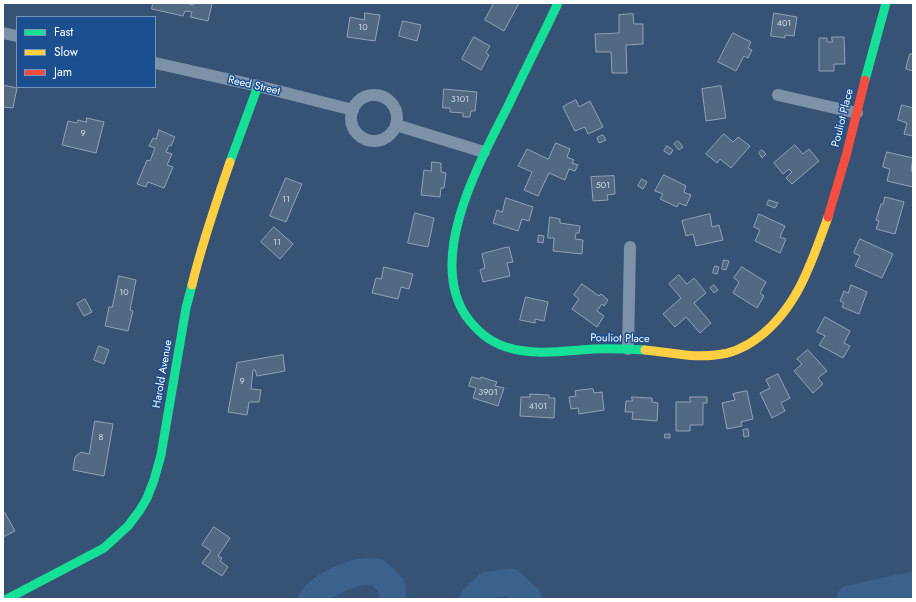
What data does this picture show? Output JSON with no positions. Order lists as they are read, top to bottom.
{
  "streets": {
    "street": ["Reed Street", "Pouliot Place", "Harold Avenue"]
  },
  "crossings": [
    ["Reed Street", "Harold Avenue"]
  ],
  "house_numbers": [
    "401",
    "10",
    "3101",
    "9",
    "501",
    "11",
    "11",
    "10",
    "9",
    "3901",
    "4101",
    "8"
  ],
  "legend": ["Fast", "Slow", "Jam"]
}
